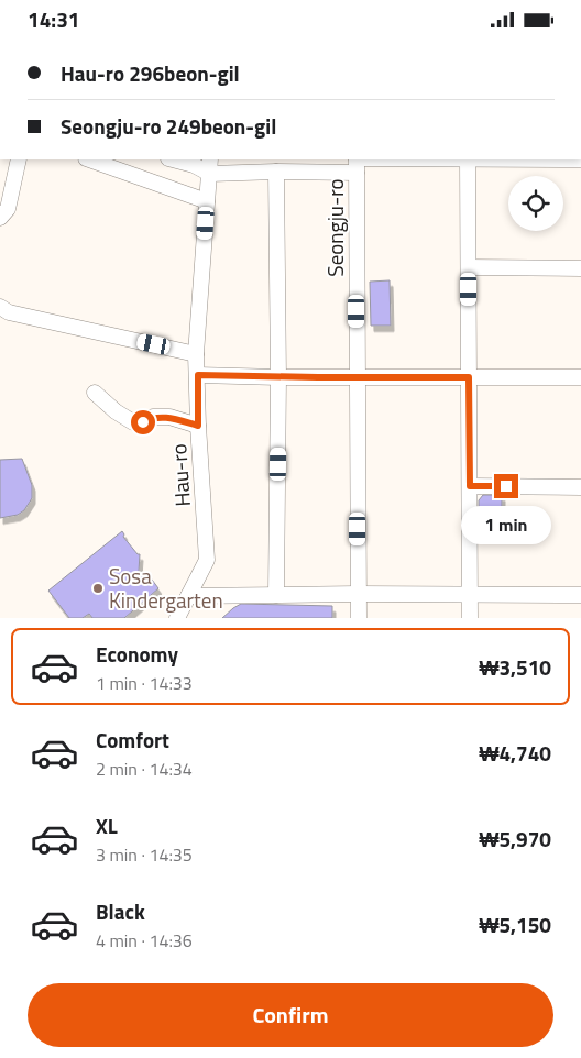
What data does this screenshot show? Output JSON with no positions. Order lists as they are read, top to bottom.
{
  "streets": {
    "street": ["Seongju-ro", "Hau-ro"]
  },
  "places": ["Sosa Kindergarten"],
  "page": {
    "status": "14:31",
    "banner": ["Hau-ro 296beon-gil", "Seongju-ro 249beon-gil"],
    "bubble": "1 min",
    "list": [
      {
        "name": "Economy",
        "note": "1 min · 14:33",
        "value": "₩3,510"
      },
      {
        "name": "Comfort",
        "note": "2 min · 14:34",
        "value": "₩4,740"
      },
      {
        "name": "XL",
        "note": "3 min · 14:35",
        "value": "₩5,970"
      },
      {
        "name": "Black",
        "note": "4 min · 14:36",
        "value": "₩5,150"
      }
    ],
    "buttons": "Confirm"
  }
}
